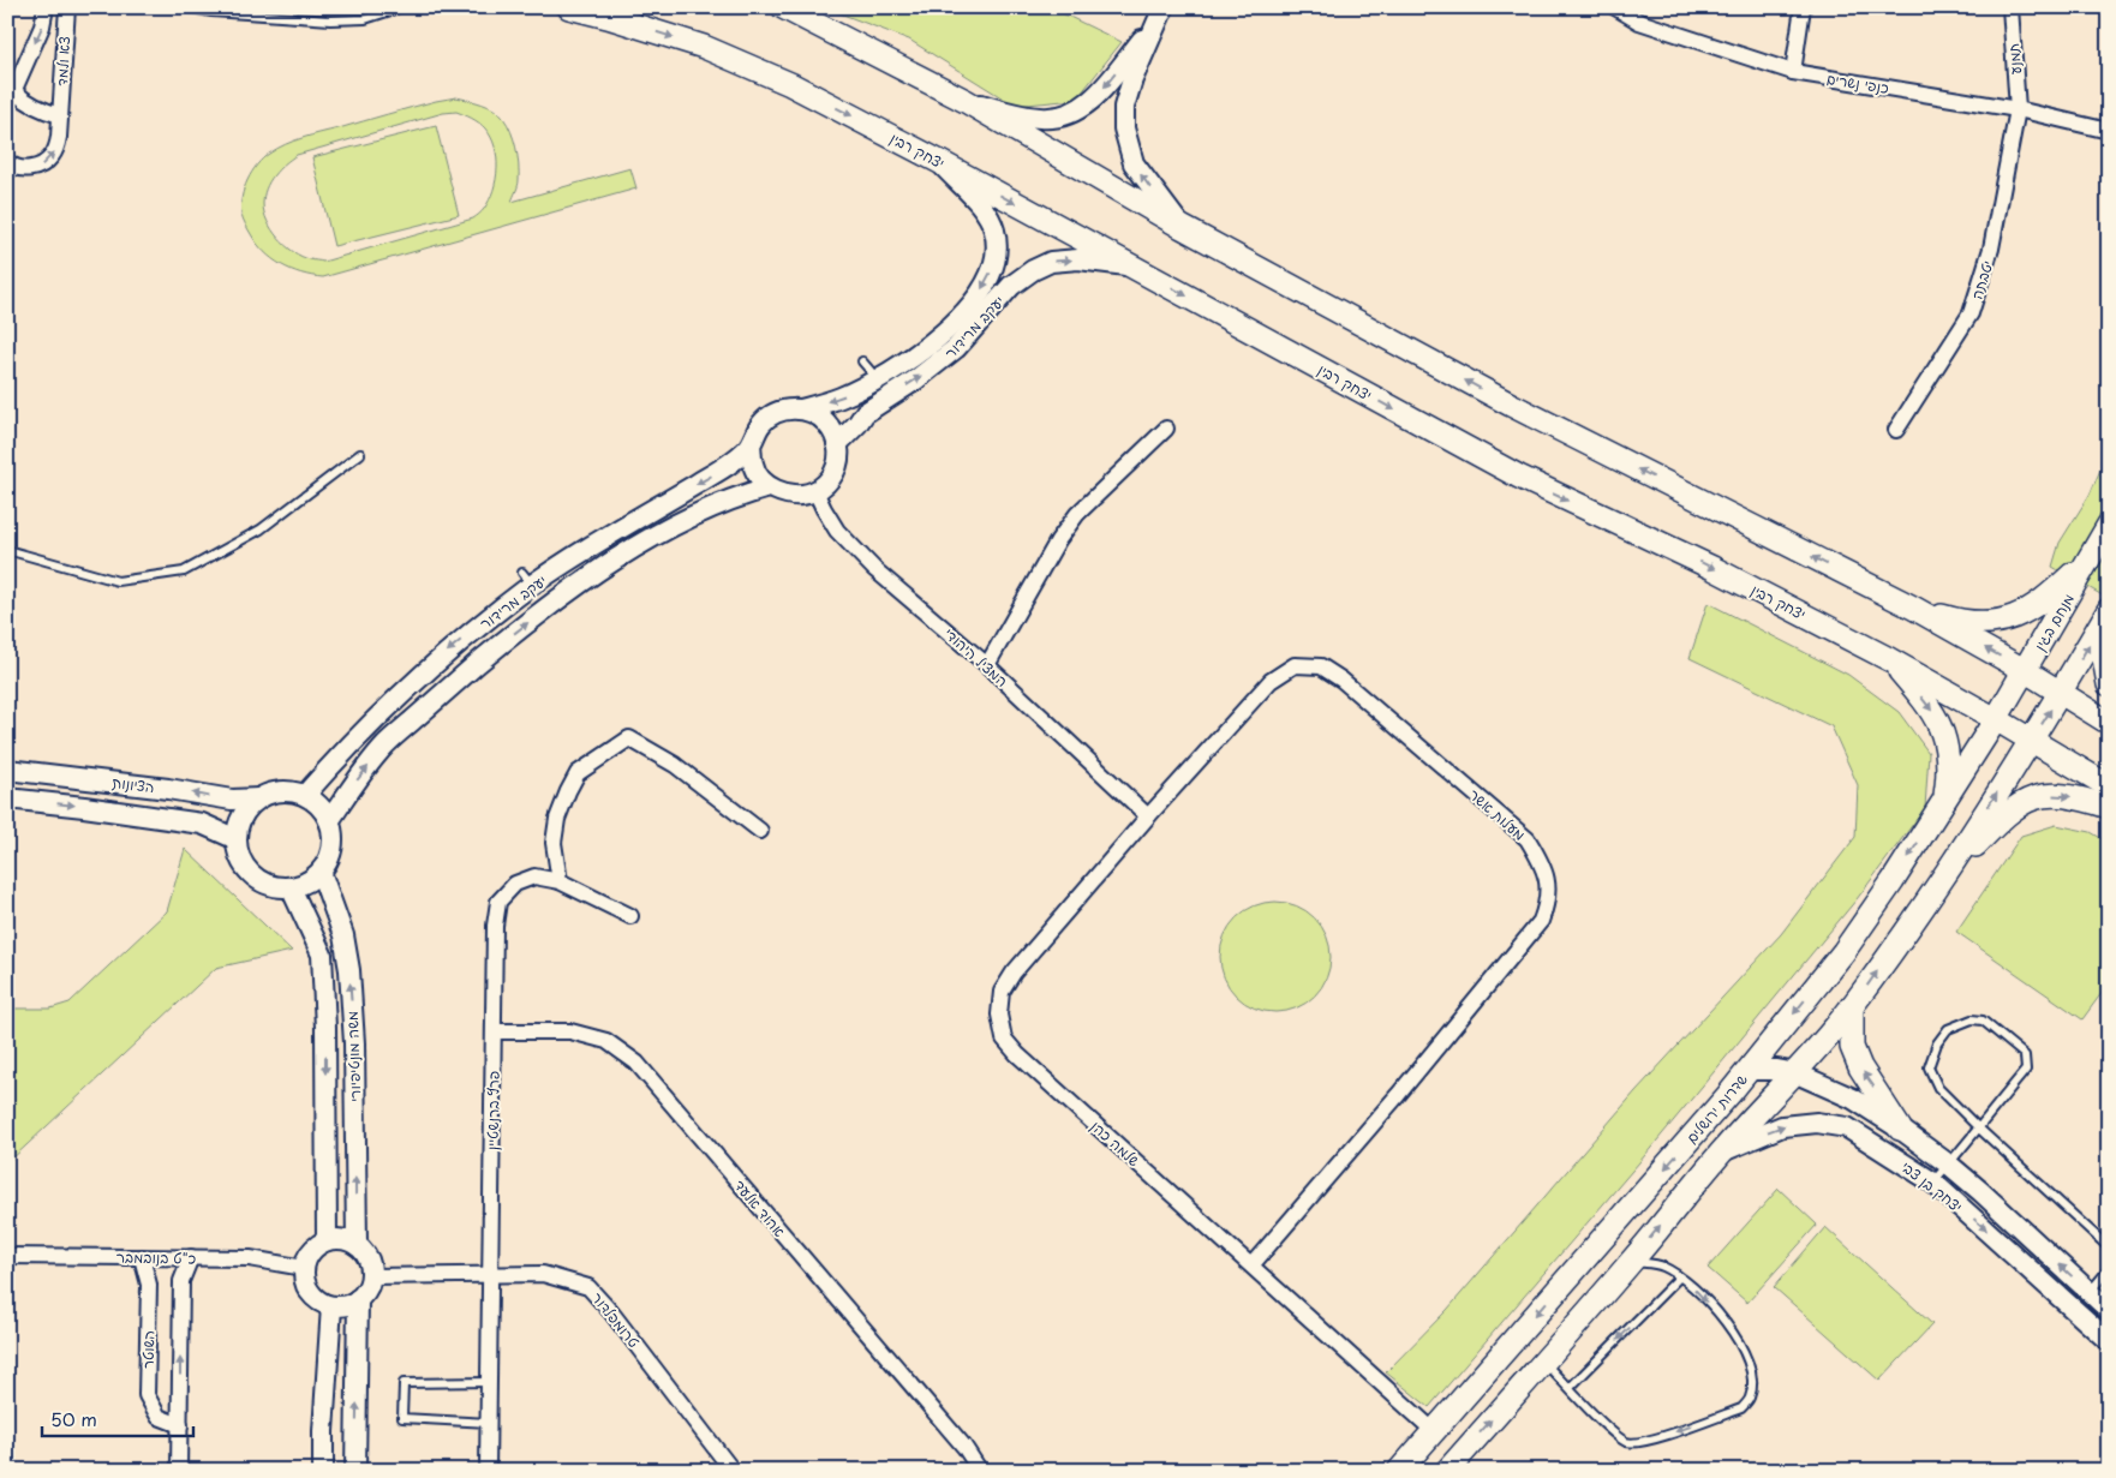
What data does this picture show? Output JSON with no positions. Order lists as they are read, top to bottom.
{
  "streets": {
    "main road": ["יצחק רבין", "מנחם בגין", "שדרות ירושלים"],
    "street": [
      "תמנע",
      "צא ולמד",
      "כנפי נשרים",
      "יטבתה",
      "יעקב מרידור",
      "המציל היהודי",
      "הציונות",
      "מעלות אשר",
      "משה מונטיפיורי",
      "פרץ ברנשטיין",
      "שלמה כהן",
      "יצחק בן צבי",
      "אהוד אלעד",
      "כ\"ט בנובמבר",
      "טרומפלדור",
      "השוטר"
    ]
  },
  "crossings": [
    ["תמנע", "כנפי נשרים"],
    ["תמנע", "יטבתה"],
    ["כנפי נשרים", "יטבתה"],
    ["יצחק רבין", "יעקב מרידור"],
    ["יצחק רבין", "מנחם בגין"],
    ["יצחק רבין", "שדרות ירושלים"],
    ["יעקב מרידור", "המציל היהודי"],
    ["יעקב מרידור", "הציונות"],
    ["יעקב מרידור", "משה מונטיפיורי"],
    ["מנחם בגין", "שדרות ירושלים"],
    ["המציל היהודי", "מעלות אשר"],
    ["המציל היהודי", "שלמה כהן"],
    ["הציונות", "משה מונטיפיורי"],
    ["מעלות אשר", "שלמה כהן"],
    ["משה מונטיפיורי", "כ\"ט בנובמבר"],
    ["משה מונטיפיורי", "טרומפלדור"],
    ["שדרות ירושלים", "שלמה כהן"],
    ["שדרות ירושלים", "יצחק בן צבי"],
    ["פרץ ברנשטיין", "אהוד אלעד"],
    ["פרץ ברנשטיין", "טרומפלדור"],
    ["כ\"ט בנובמבר", "טרומפלדור"],
    ["כ\"ט בנובמבר", "השוטר"]
  ],
  "scale_bar": "50 m"
}
